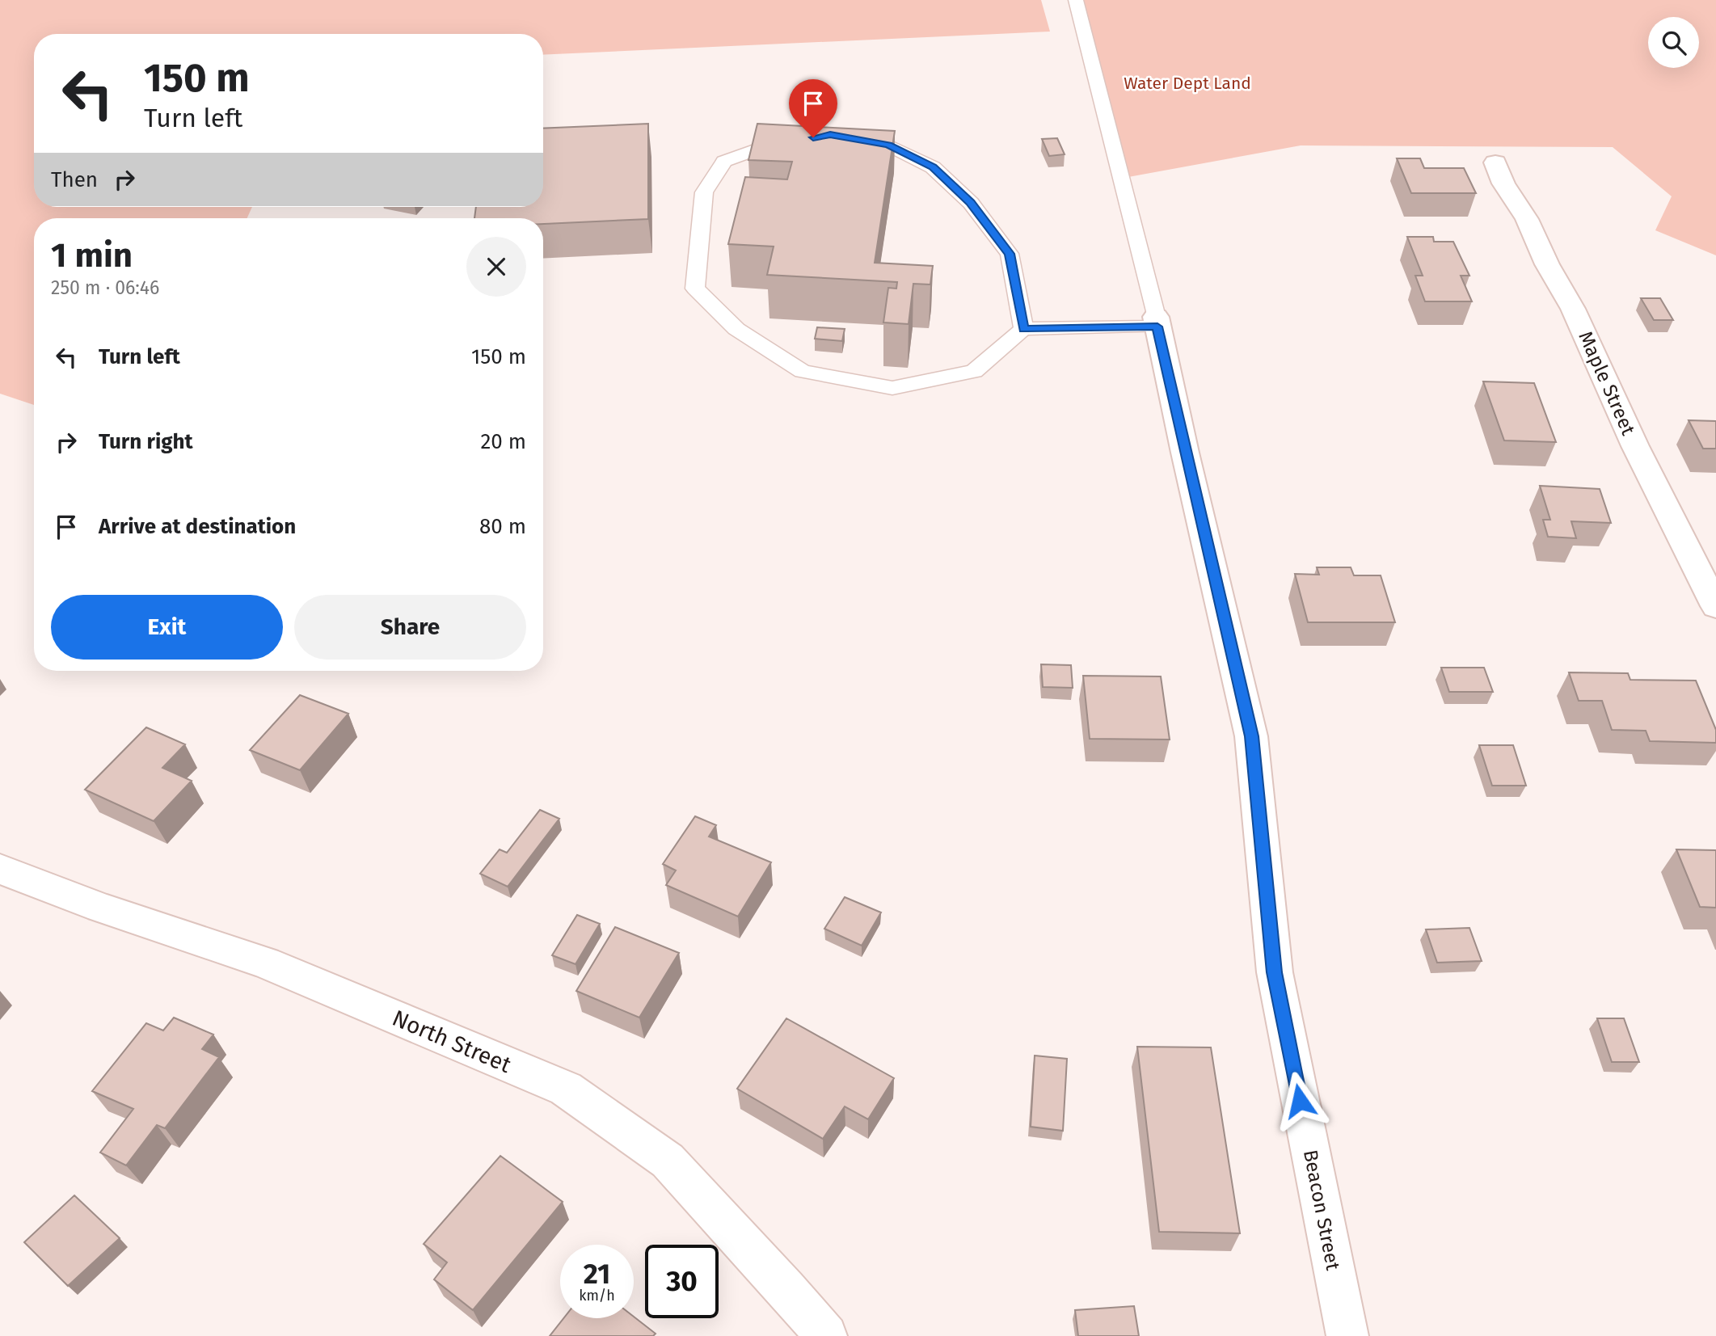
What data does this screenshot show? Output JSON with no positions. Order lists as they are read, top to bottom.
{
  "streets": {
    "street": ["Maple Street", "North Street", "Beacon Street"]
  },
  "parks": ["Water Dept Land"],
  "page": {
    "turn": ["150 m", "Turn left"],
    "then": "Then",
    "heading": ["1 min", "250 m · 06:46"],
    "list": [
      {
        "name": "Turn left",
        "value": "150 m"
      },
      {
        "name": "Turn right",
        "value": "20 m"
      },
      {
        "name": "Arrive at destination",
        "value": "80 m"
      }
    ],
    "buttons": ["Exit", "Share"],
    "speed": "21 km/h",
    "limit": "30"
  }
}
